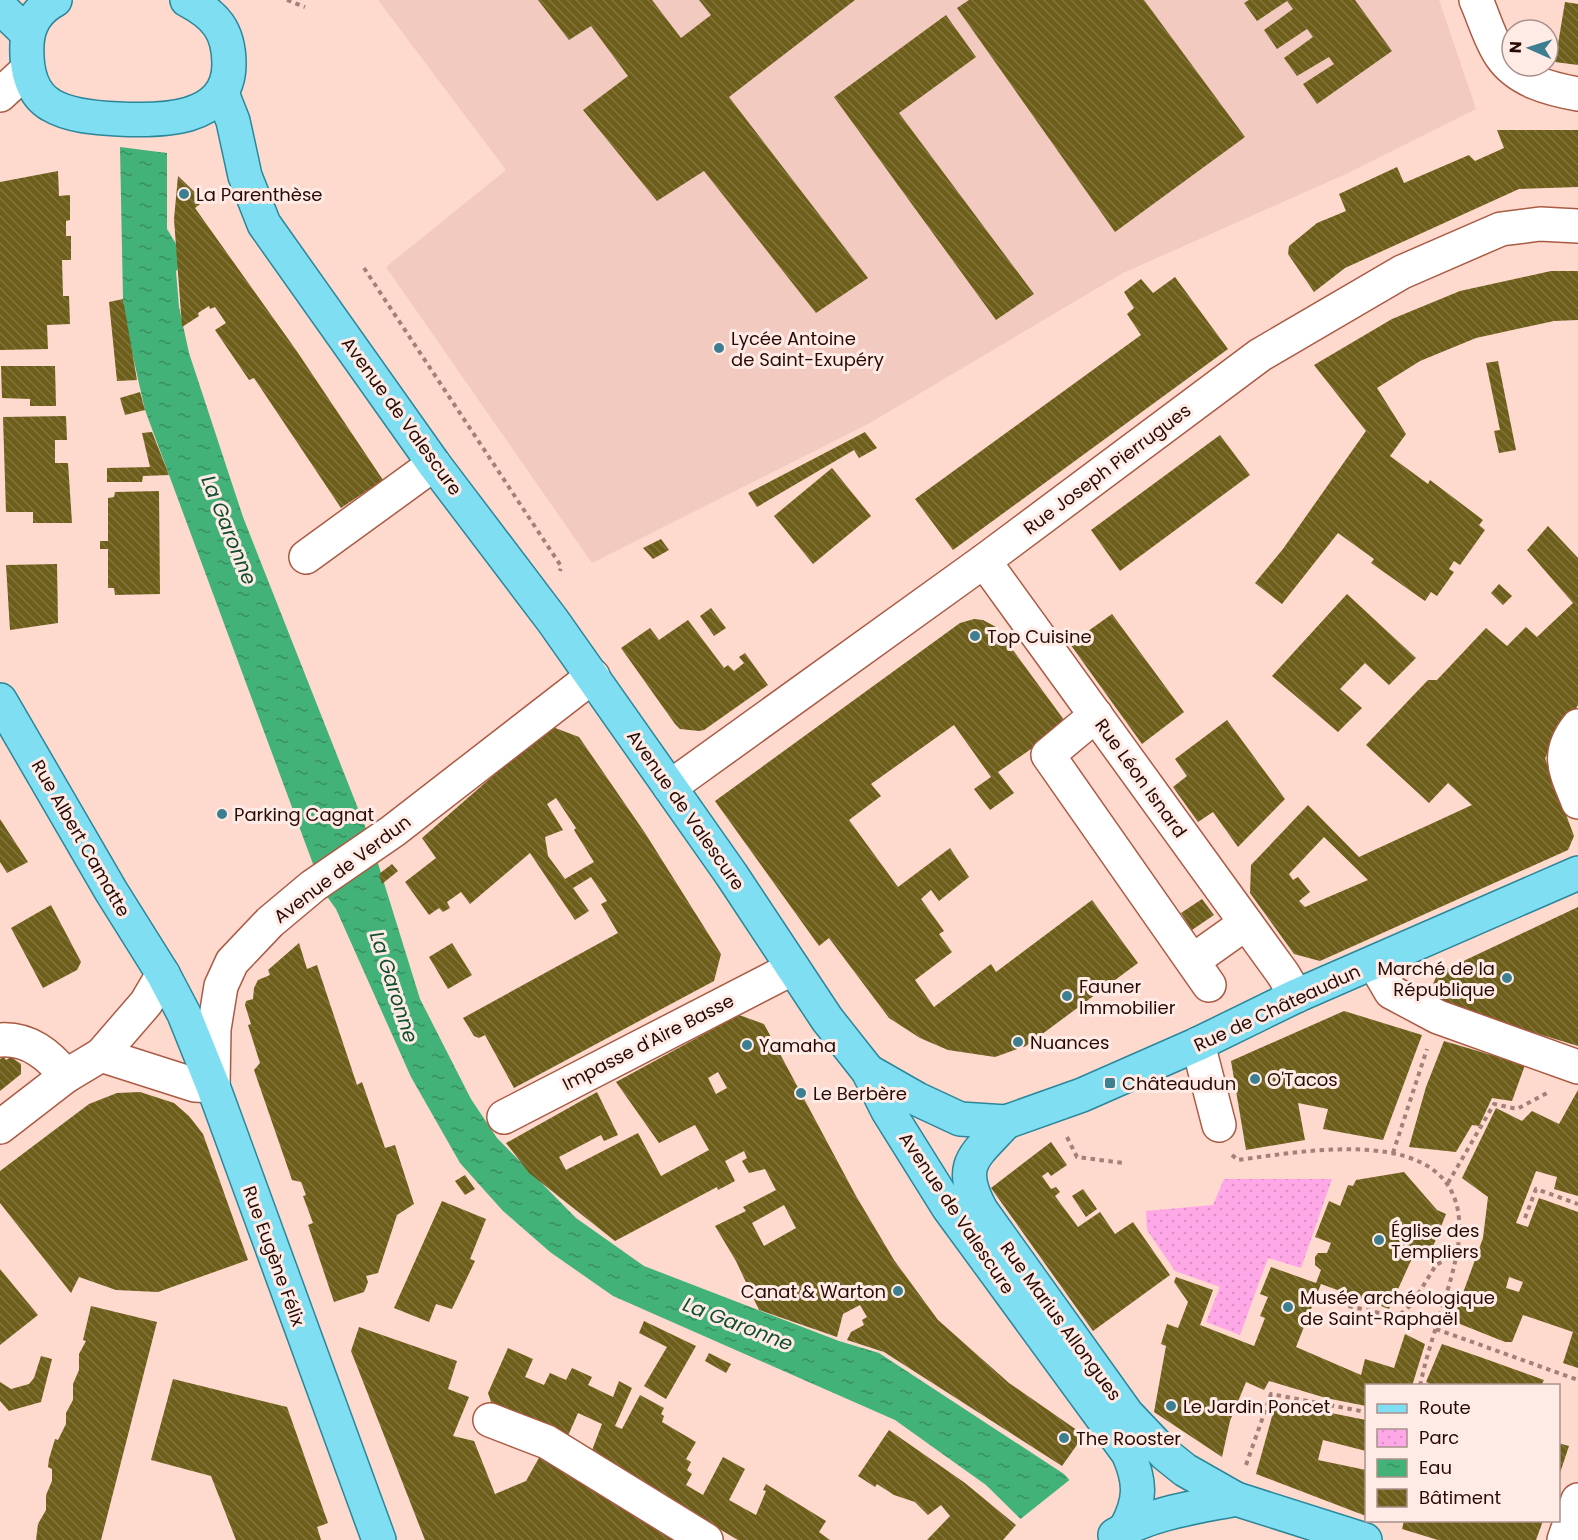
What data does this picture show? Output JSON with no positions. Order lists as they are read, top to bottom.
{
  "streets": {
    "main road": [
      "Avenue de Valescure",
      "Rue Albert Camatte",
      "Rue de Châteaudun",
      "Rue Eugène Félix",
      "Rue Marius Allongues"
    ],
    "street": [
      "Rue Joseph Pierrugues",
      "Rue Léon Isnard",
      "Avenue de Verdun",
      "Impasse d'Aire Basse"
    ]
  },
  "crossings": [
    ["Avenue de Valescure", "Rue Joseph Pierrugues"],
    ["Avenue de Valescure", "Avenue de Verdun"],
    ["Avenue de Valescure", "Rue de Châteaudun"],
    ["Avenue de Valescure", "Impasse d'Aire Basse"],
    ["Rue Joseph Pierrugues", "Rue Léon Isnard"],
    ["Rue Léon Isnard", "Rue de Châteaudun"],
    ["Rue Albert Camatte", "Rue Eugène Félix"],
    ["Avenue de Verdun", "Rue Eugène Félix"],
    ["Rue de Châteaudun", "Rue Marius Allongues"]
  ],
  "water": ["La Garonne"],
  "places": {
    "other": [
      "La Parenthèse",
      "Lycée Antoine de Saint-Exupéry",
      "Top Cuisine",
      "Parking Cagnat",
      "Marché de la République",
      "Fauner Immobilier",
      "Nuances",
      "Yamaha",
      "O'Tacos",
      "Le Berbère",
      "Église des Templiers",
      "Canat & Warton",
      "Musée archéologique de Saint-Raphaël",
      "Le Jardin Poncet",
      "The Rooster"
    ],
    "transit": ["Châteaudun"]
  },
  "legend": [
    "Route",
    "Parc",
    "Eau",
    "Bâtiment"
  ],
  "north": "left"
}
